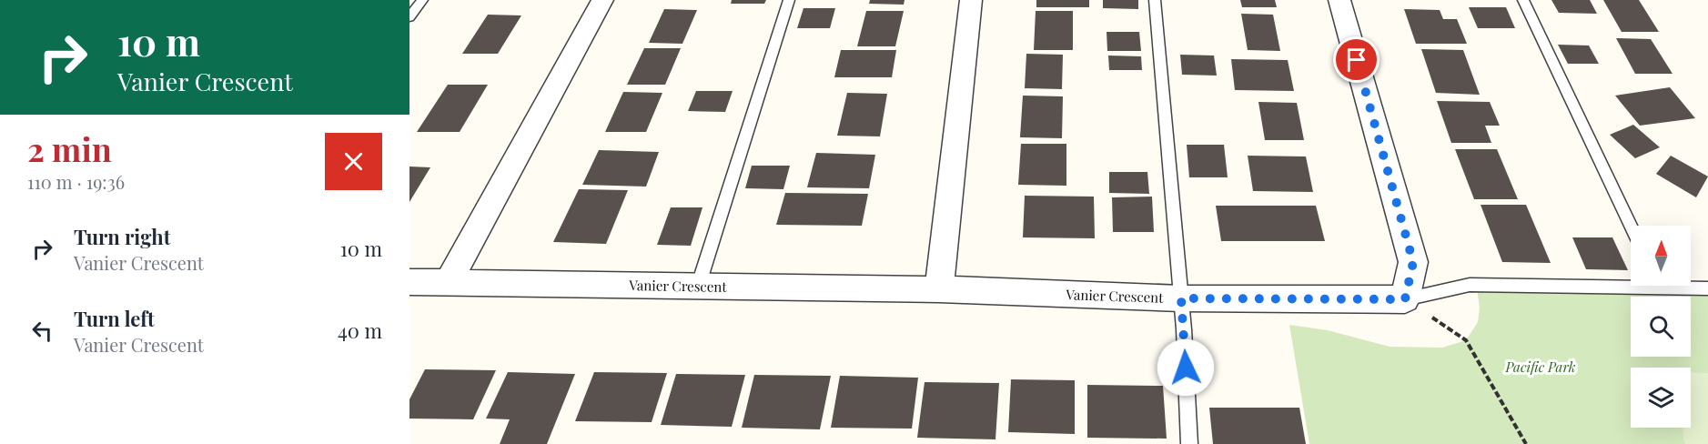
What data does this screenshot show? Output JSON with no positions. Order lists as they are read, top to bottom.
{
  "streets": {
    "street": ["Vanier Crescent"]
  },
  "parks": ["Pacific Park"],
  "north": "top",
  "page": {
    "turn": ["10 m", "Vanier Crescent"],
    "heading": ["2 min", "110 m · 19:36"],
    "list": [
      {
        "name": "Turn right",
        "note": "Vanier Crescent",
        "value": "10 m"
      },
      {
        "name": "Turn left",
        "note": "Vanier Crescent",
        "value": "40 m"
      }
    ]
  }
}
